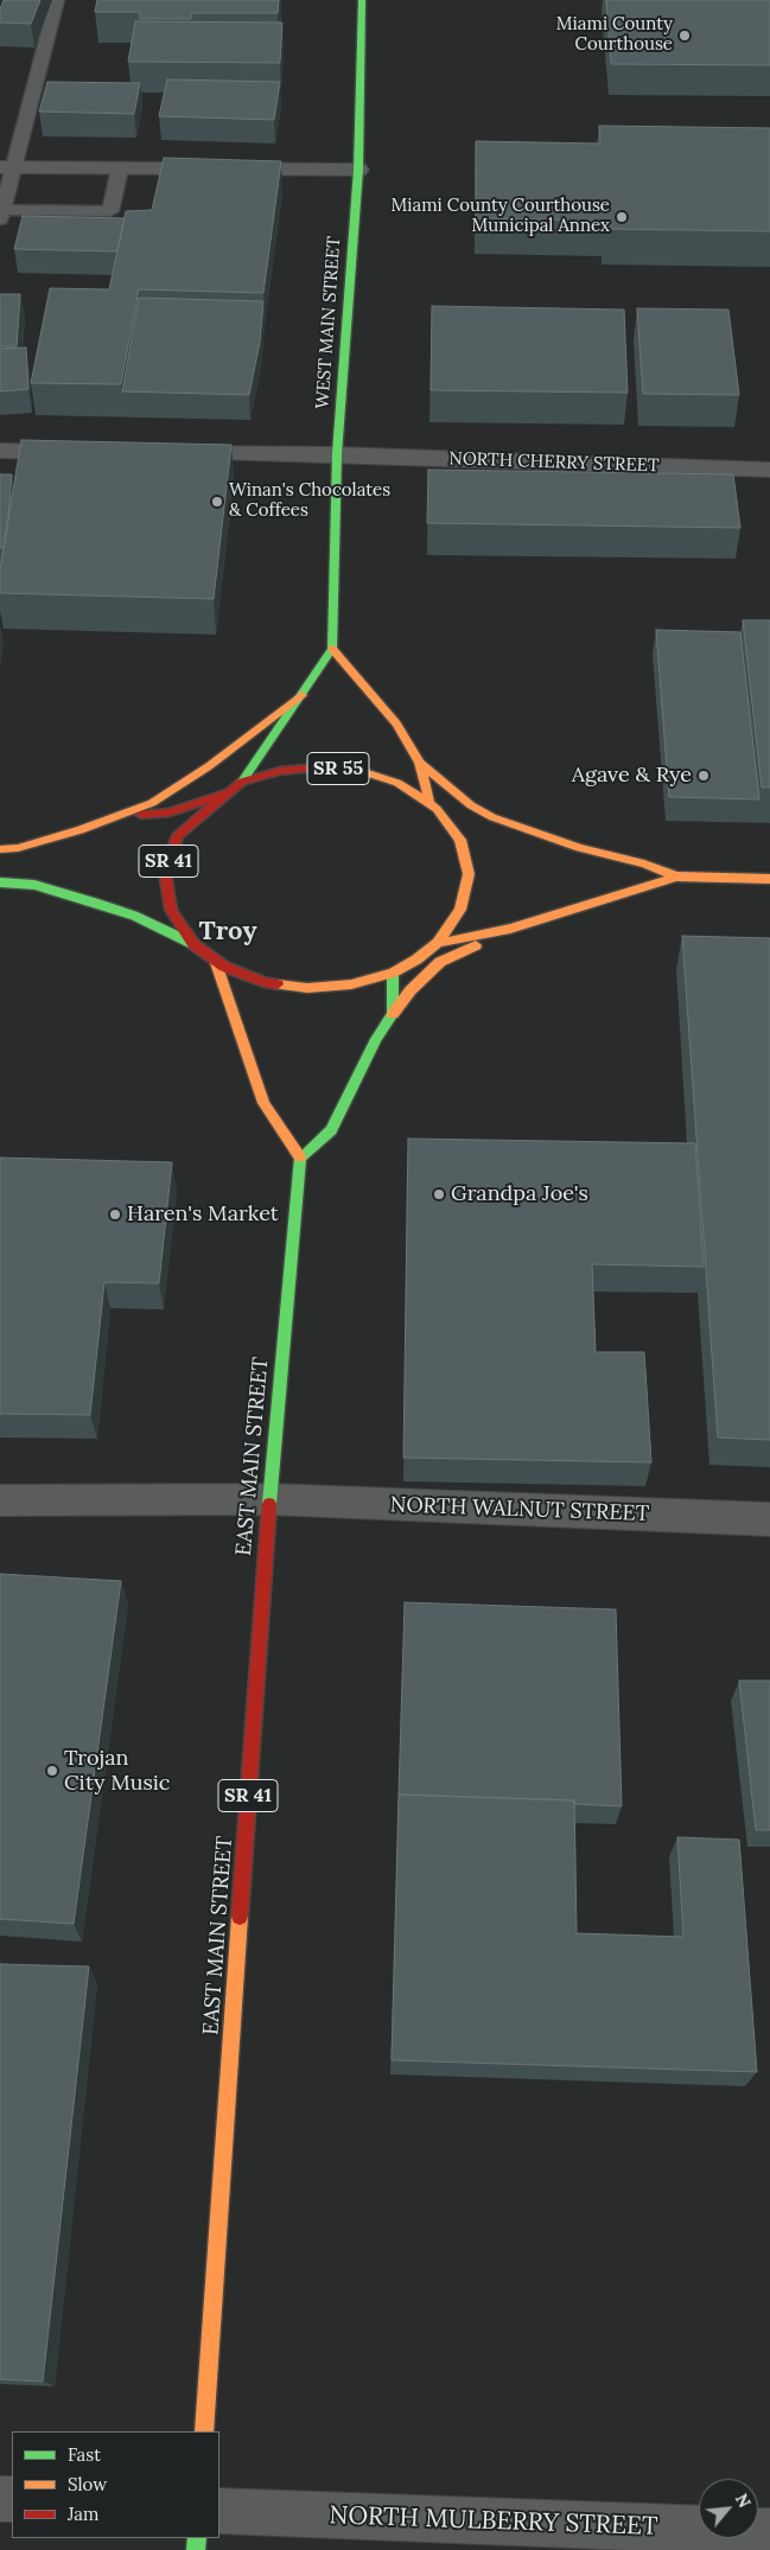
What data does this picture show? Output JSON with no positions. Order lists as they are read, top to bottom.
{
  "streets": {
    "main road": [
      "WEST MAIN STREET",
      "SR 55",
      "SR 41",
      "EAST MAIN STREET"
    ],
    "street": ["NORTH CHERRY STREET", "NORTH WALNUT STREET", "NORTH MULBERRY STREET"]
  },
  "crossings": [
    ["WEST MAIN STREET", "NORTH CHERRY STREET"],
    ["EAST MAIN STREET", "NORTH WALNUT STREET"]
  ],
  "districts": ["Troy"],
  "places": [
    "Miami County Courthouse",
    "Miami County Courthouse Municipal Annex",
    "Winan's Chocolates & Coffees",
    "Agave & Rye",
    "Grandpa Joe's",
    "Haren's Market",
    "Trojan City Music"
  ],
  "legend": ["Fast", "Slow", "Jam"],
  "north": "top right"
}
